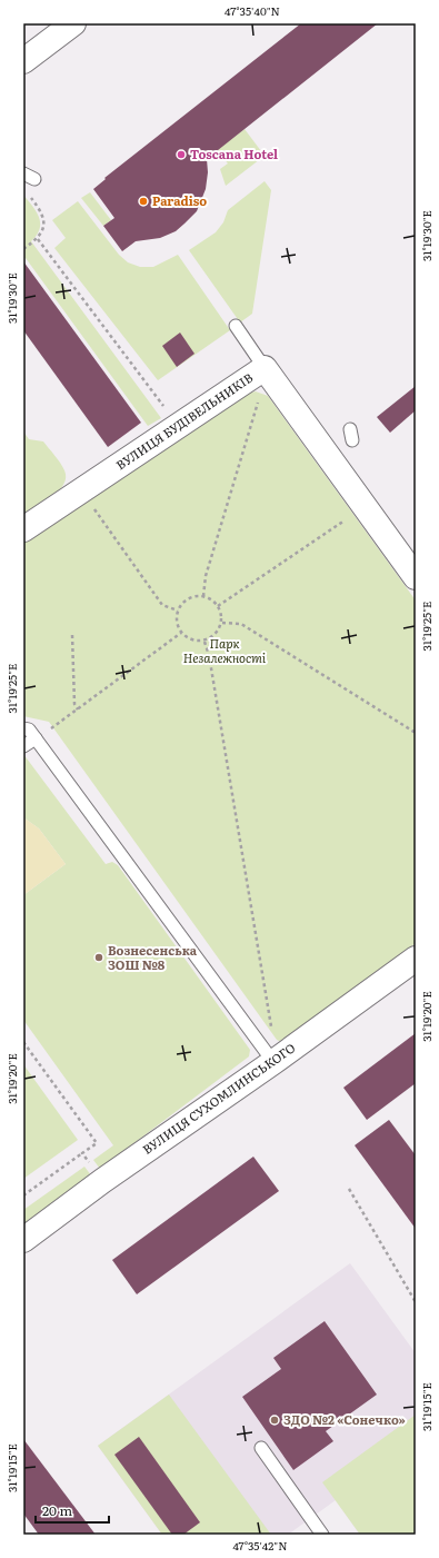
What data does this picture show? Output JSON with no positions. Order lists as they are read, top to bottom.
{
  "streets": {
    "street": ["ВУЛИЦЯ БУДІВЕЛЬНИКІВ", "ВУЛИЦЯ СУХОМЛИНСЬКОГО"]
  },
  "parks": ["Парк Незалежності"],
  "places": [
    "Toscana Hotel",
    "Paradiso",
    "Вознесенська ЗОШ №8",
    "ЗДО №2 «Сонечко»"
  ],
  "scale_bar": "20 m",
  "coordinates": [
    "47°35'40\"N",
    "31°19'30\"E",
    "31°19'25\"E",
    "31°19'20\"E",
    "31°19'15\"E",
    "47°35'42\"N"
  ]
}
